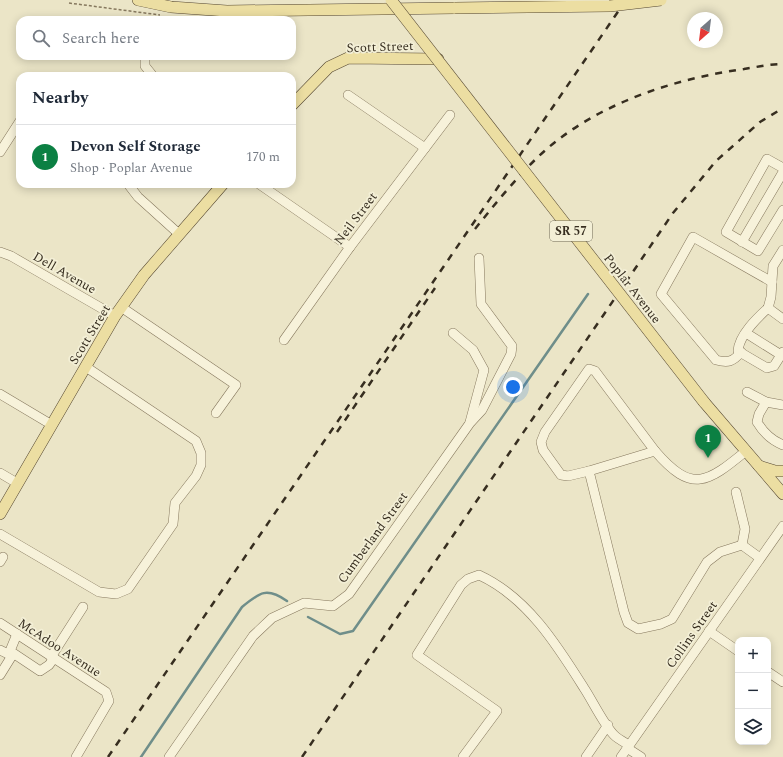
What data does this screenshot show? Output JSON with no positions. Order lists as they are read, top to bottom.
{
  "streets": {
    "main road": ["Scott Street", "SR 57", "Poplar Avenue"],
    "street": [
      "Neil Street",
      "Dell Avenue",
      "Cumberland Street",
      "Collins Street",
      "McAdoo Avenue"
    ]
  },
  "crossings": [
    ["Scott Street", "Dell Avenue"],
    ["Scott Street", "Poplar Avenue"]
  ],
  "north": "bottom left",
  "page": {
    "search": "Search here",
    "heading": "Nearby",
    "list": [
      {
        "mark": "1",
        "name": "Devon Self Storage",
        "note": "Shop · Poplar Avenue",
        "value": "170 m"
      }
    ],
    "pins": "1",
    "map_buttons": ["+", "−"]
  }
}
